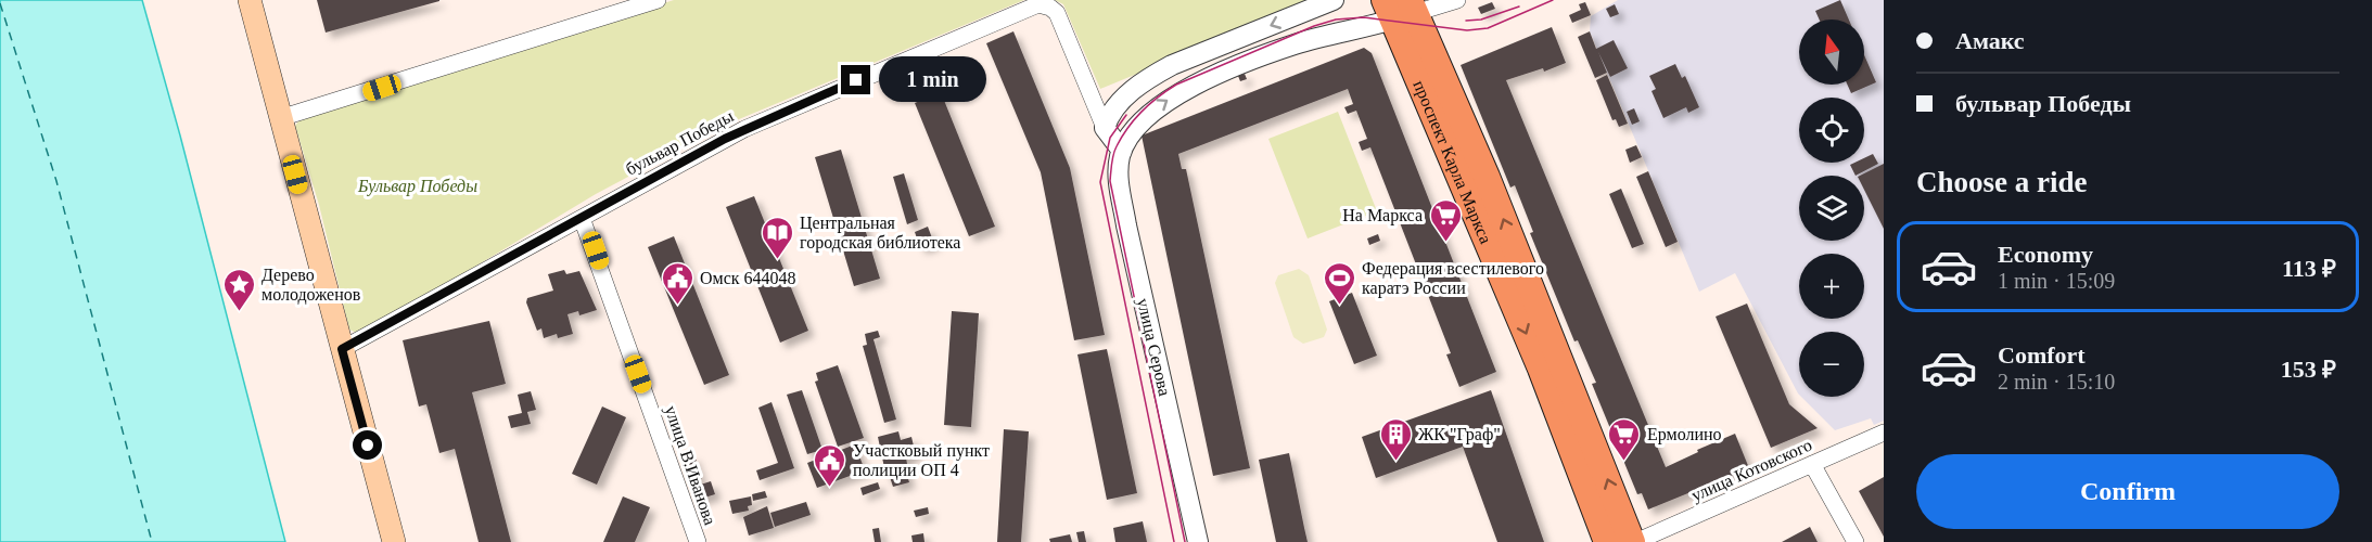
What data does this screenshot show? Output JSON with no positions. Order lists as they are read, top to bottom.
{
  "streets": {
    "main road": ["проспект Карла Маркса"],
    "street": [
      "бульвар Победы",
      "улица Серова",
      "улица В.Иванова",
      "улица Котовского"
    ]
  },
  "crossings": [
    ["бульвар Победы", "улица В.Иванова"],
    ["проспект Карла Маркса", "улица Котовского"]
  ],
  "parks": ["Бульвар Победы"],
  "places": {
    "supermarket": ["На Маркса", "Ермолино"],
    "library": ["Центральная городская библиотека"],
    "public building": ["Омск 644048", "Участковый пункт полиции ОП 4"],
    "sports": ["Федерация всестилевого каратэ России"],
    "place": ["Дерево молодоженов"],
    "building": ["ЖК \"Граф\""]
  },
  "north": "top",
  "page": {
    "banner": ["Амакс", "бульвар Победы"],
    "map_buttons": ["+", "−"],
    "bubble": "1 min",
    "heading": "Choose a ride",
    "list": [
      {
        "name": "Economy",
        "note": "1 min · 15:09",
        "value": "113 ₽"
      },
      {
        "name": "Comfort",
        "note": "2 min · 15:10",
        "value": "153 ₽"
      }
    ],
    "buttons": "Confirm"
  }
}
